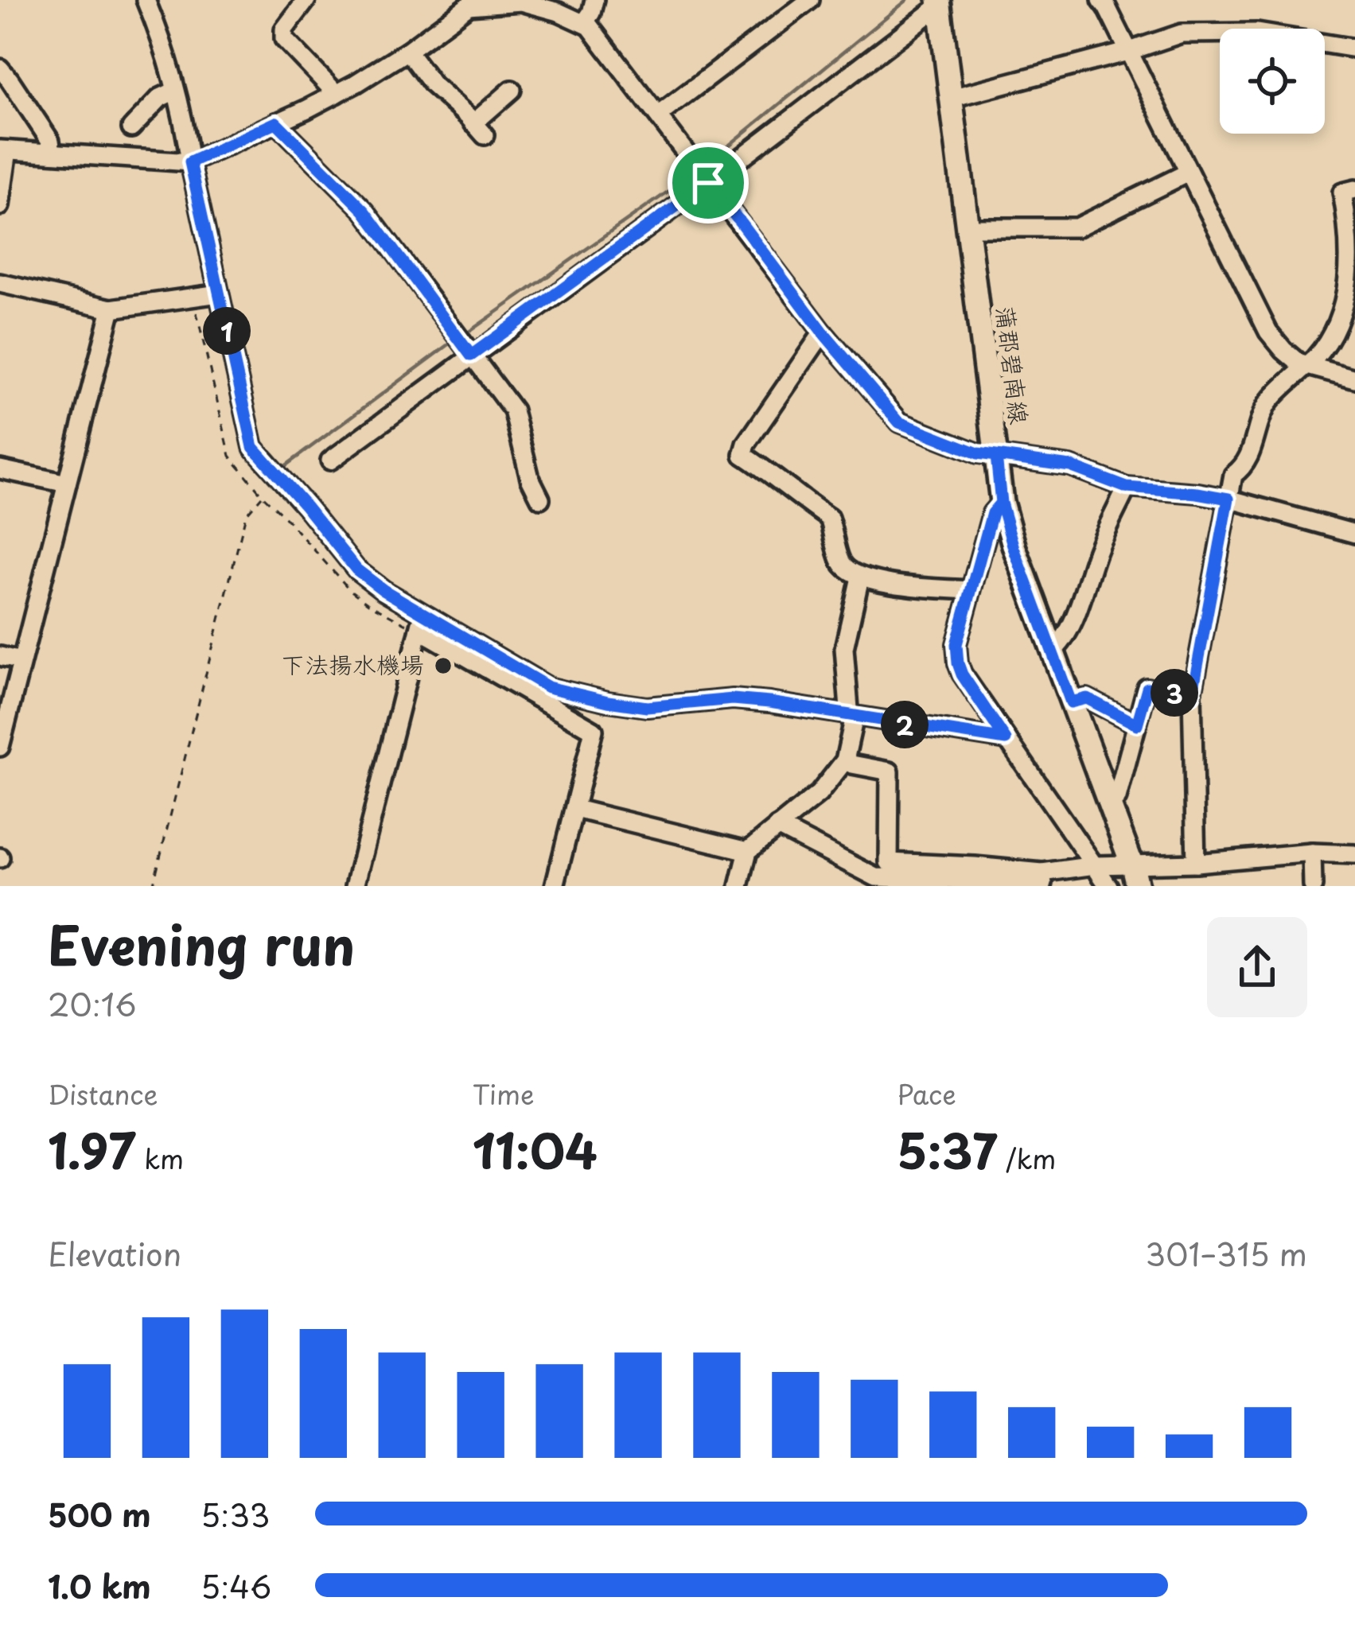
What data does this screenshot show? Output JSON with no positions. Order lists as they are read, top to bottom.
{
  "streets": {
    "main road": ["蒲郡碧南線"]
  },
  "places": ["下法揚水機場"],
  "page": {
    "pins": ["1", "3", "2"],
    "heading": ["Evening run", "20:16"],
    "stats": [
      ["Distance", "1.97 km"],
      ["Time", "11:04"],
      ["Pace", "5:37 /km"]
    ],
    "chart": ["Elevation", "301–315 m"],
    "list": [
      {
        "name": "500 m",
        "note": "5:33"
      },
      {
        "name": "1.0 km",
        "note": "5:46"
      }
    ]
  }
}
